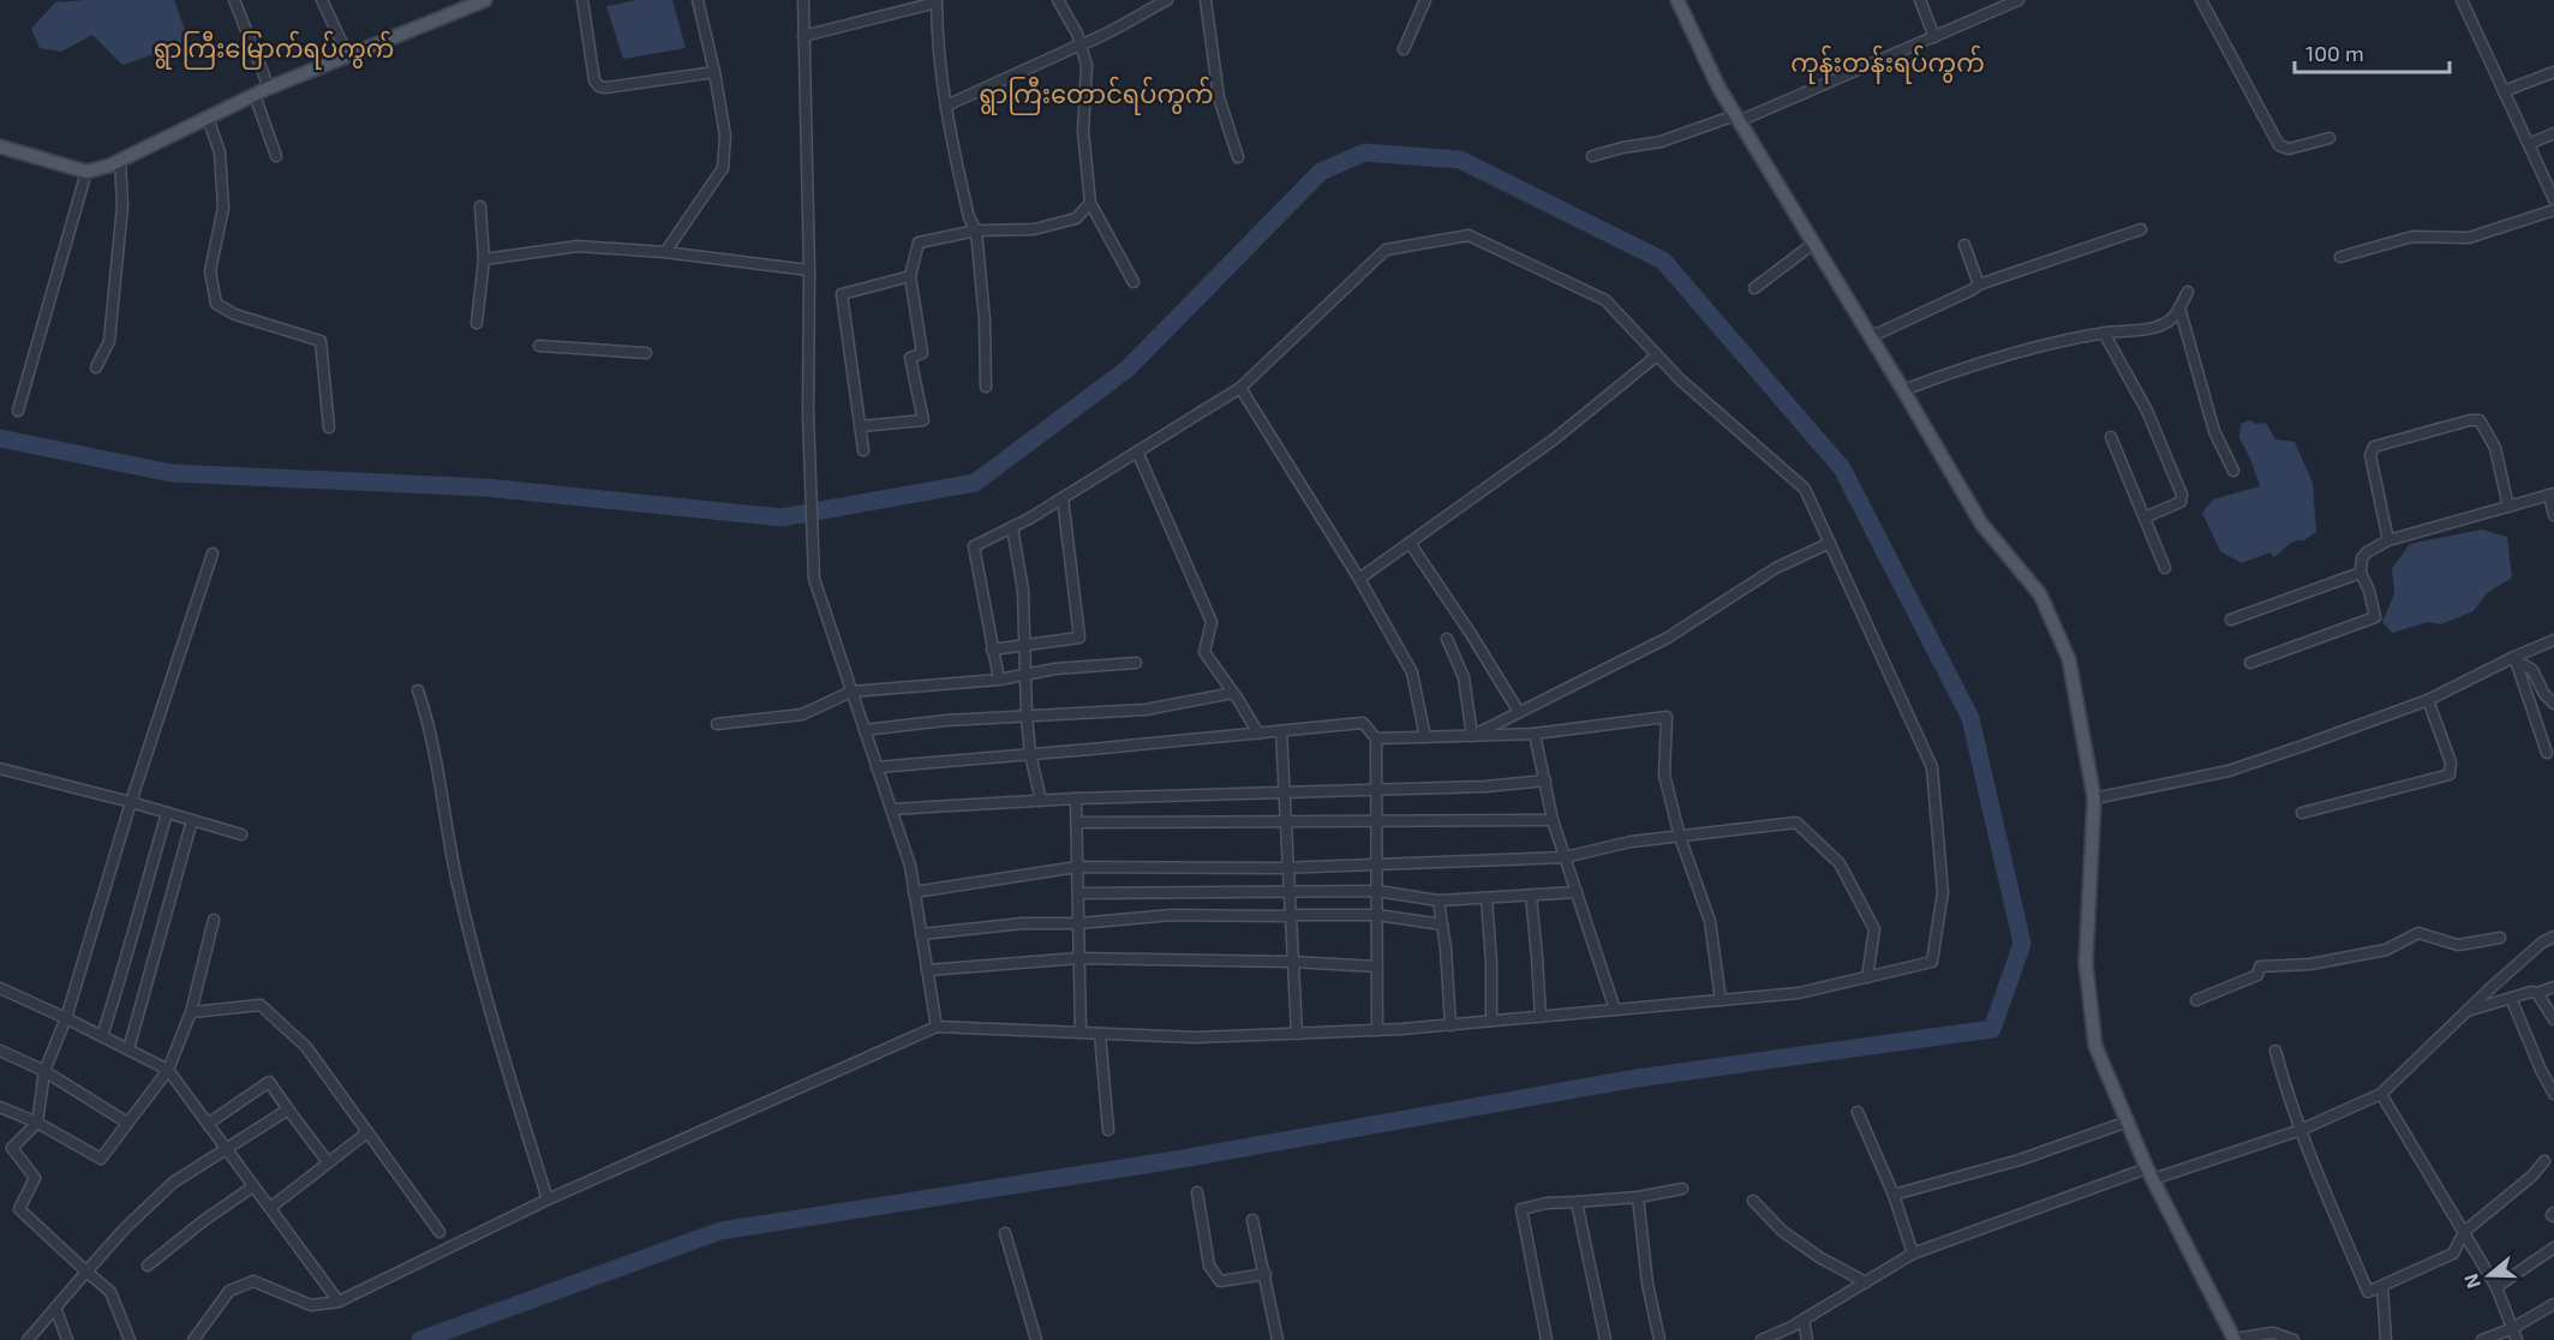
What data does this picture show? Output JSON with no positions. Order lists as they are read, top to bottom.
{
  "districts": ["ရွာကြီးမြောက်ရပ်ကွက်", "ကုန်းတန်းရပ်ကွက်", "ရွာကြီးတောင်ရပ်ကွက်"],
  "scale_bar": "100 m",
  "north": "left"
}
